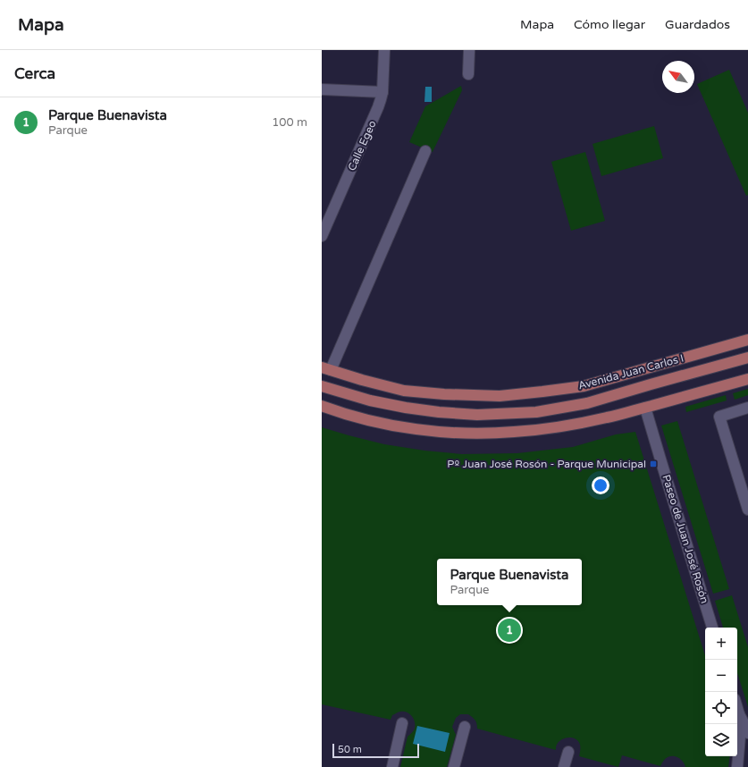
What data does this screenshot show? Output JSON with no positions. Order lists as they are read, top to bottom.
{
  "streets": {
    "main road": ["Avenida Juan Carlos I"],
    "street": ["Calle Egeo", "Paseo de Juan José Rosón"]
  },
  "places": {
    "transit": ["Pº Juan José Rosón - Parque Municipal"]
  },
  "scale_bar": "50 m",
  "north": "top left",
  "page": {
    "header": "Mapa",
    "nav": ["Mapa", "Cómo llegar", "Guardados"],
    "heading": "Cerca",
    "list": [
      {
        "mark": "1",
        "name": "Parque Buenavista",
        "note": "Parque",
        "value": "100 m"
      }
    ],
    "popup": ["Parque Buenavista", "Parque"],
    "pins": "1",
    "map_buttons": ["+", "−"],
    "scale": "50 m"
  }
}
